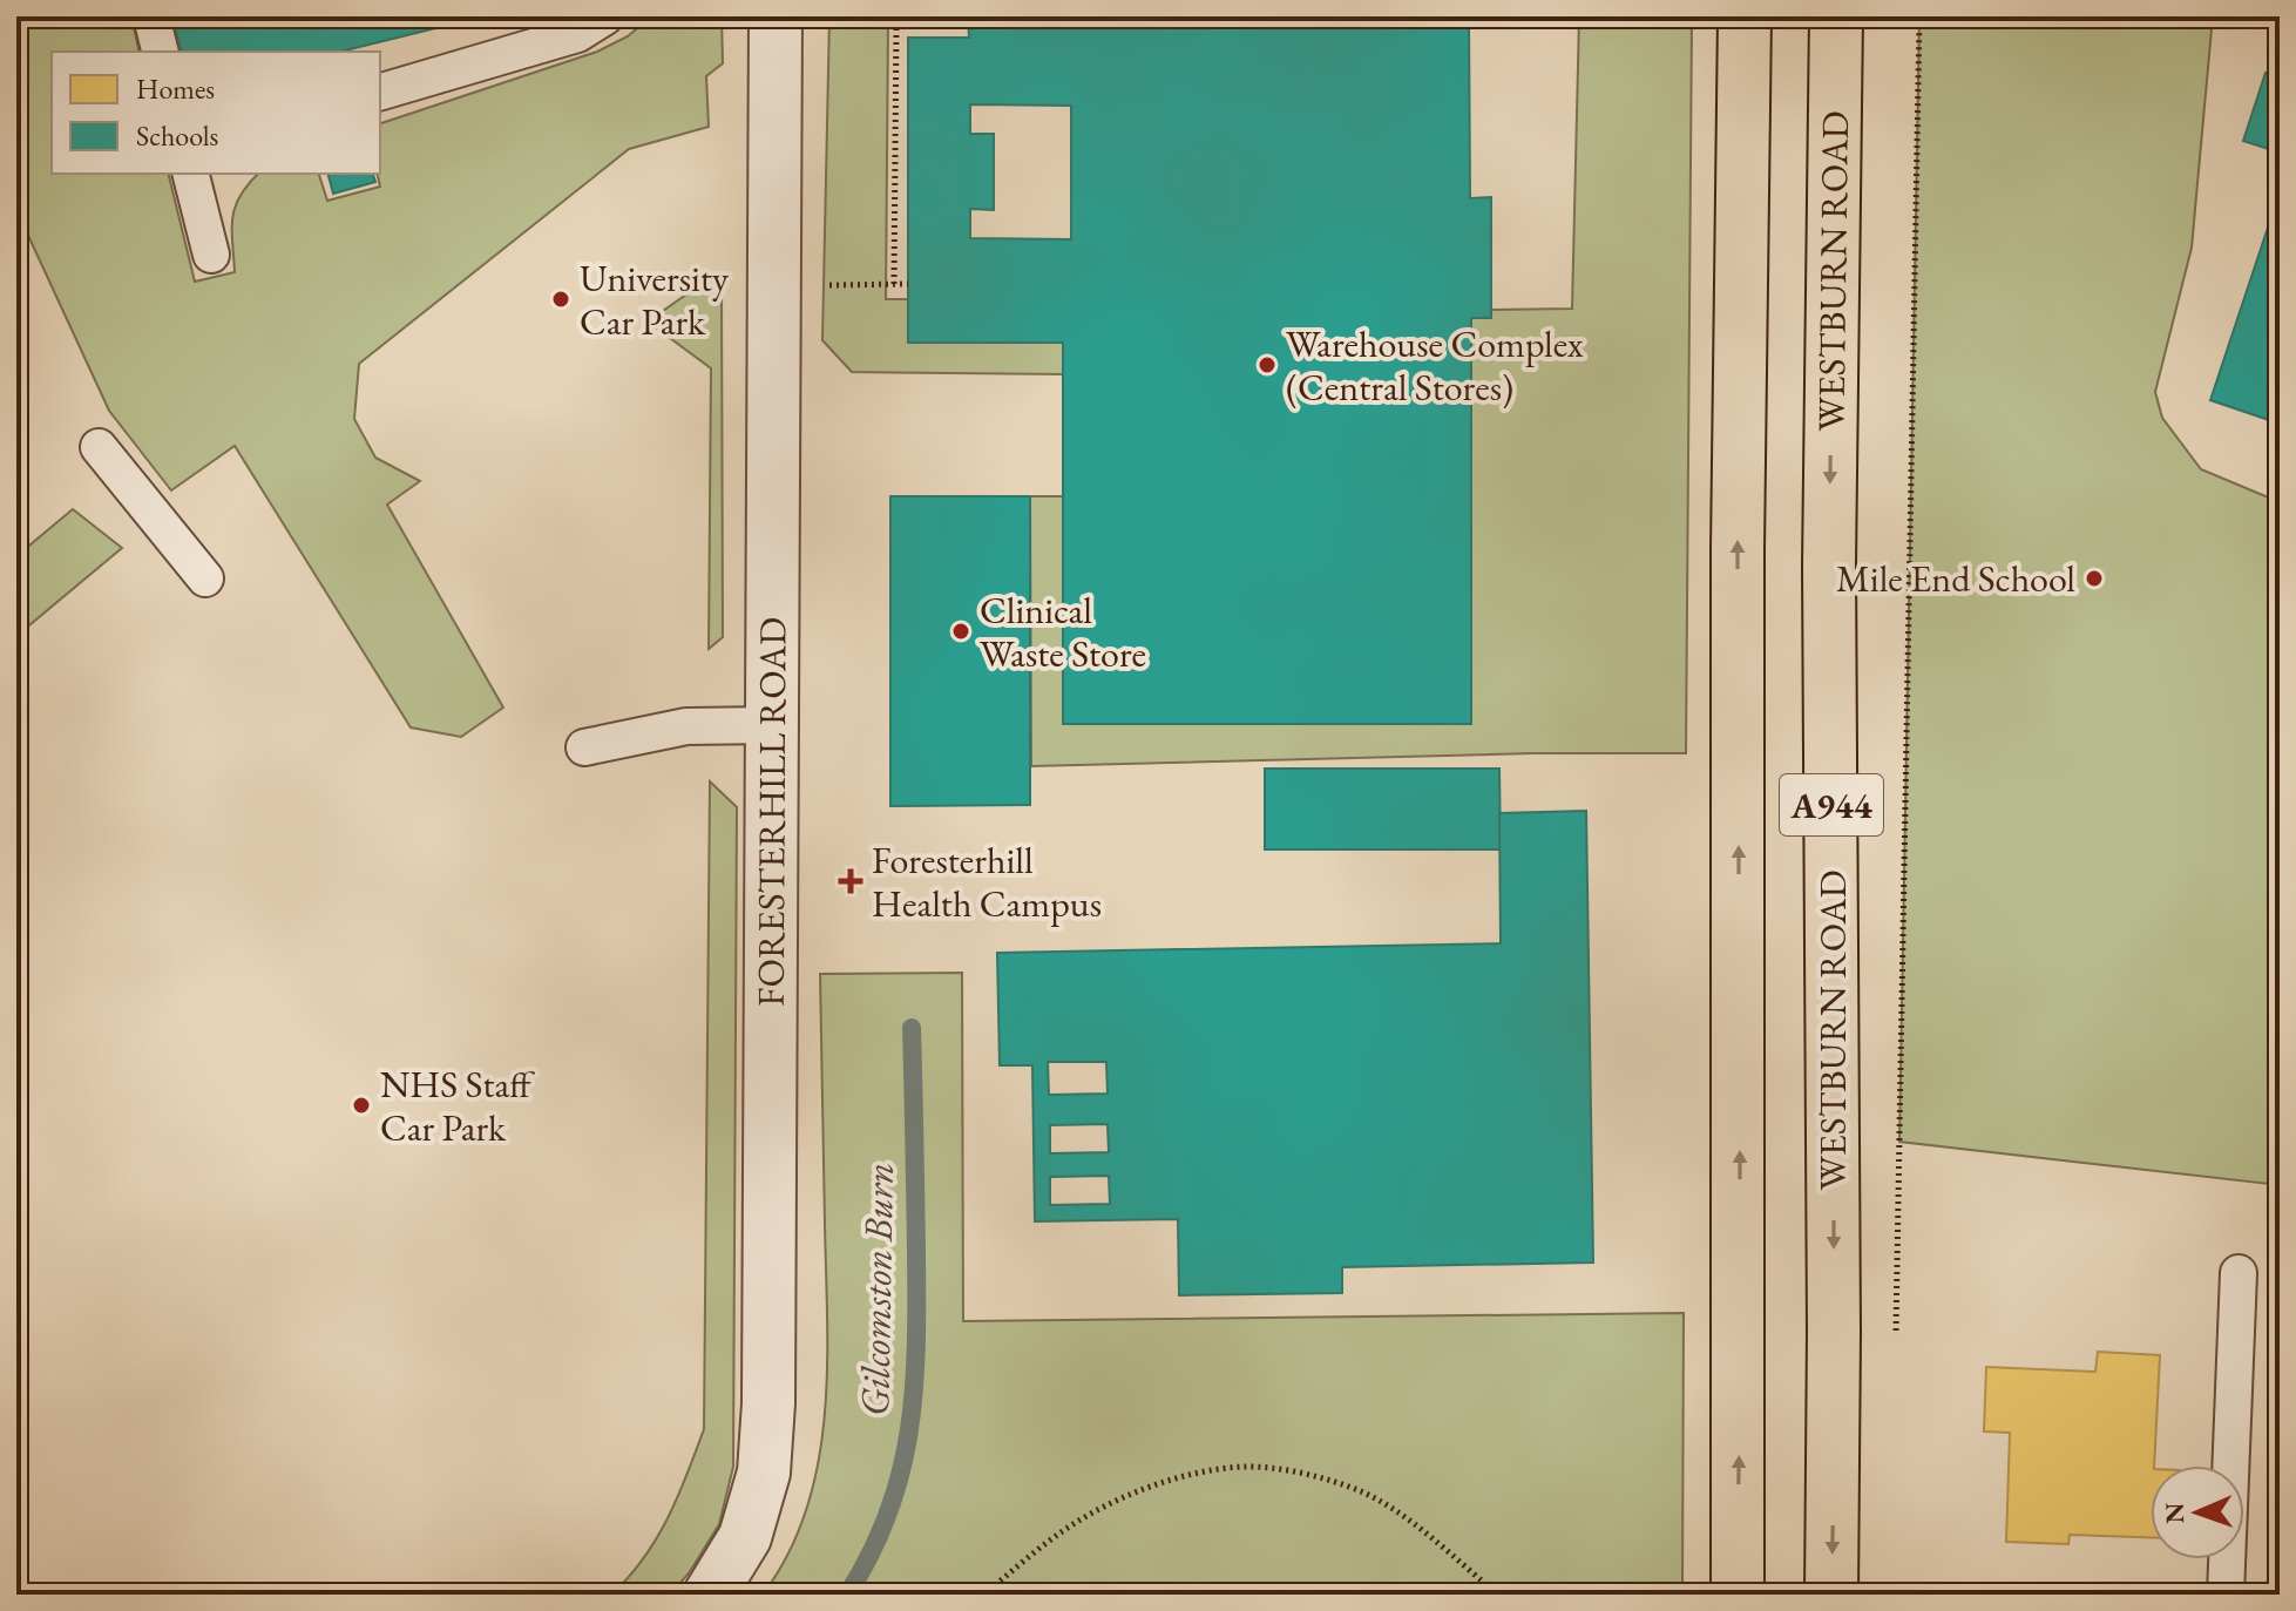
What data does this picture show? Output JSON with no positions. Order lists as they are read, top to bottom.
{
  "streets": {
    "main road": ["WESTBURN ROAD", "A944"],
    "street": ["FORESTERHILL ROAD"]
  },
  "water": ["Gilcomston Burn"],
  "places": {
    "other": [
      "University Car Park",
      "Warehouse Complex (Central Stores)",
      "Mile End School",
      "Clinical Waste Store",
      "NHS Staff Car Park"
    ],
    "health": ["Foresterhill Health Campus"]
  },
  "legend": ["Homes", "Schools"],
  "north": "left"
}
